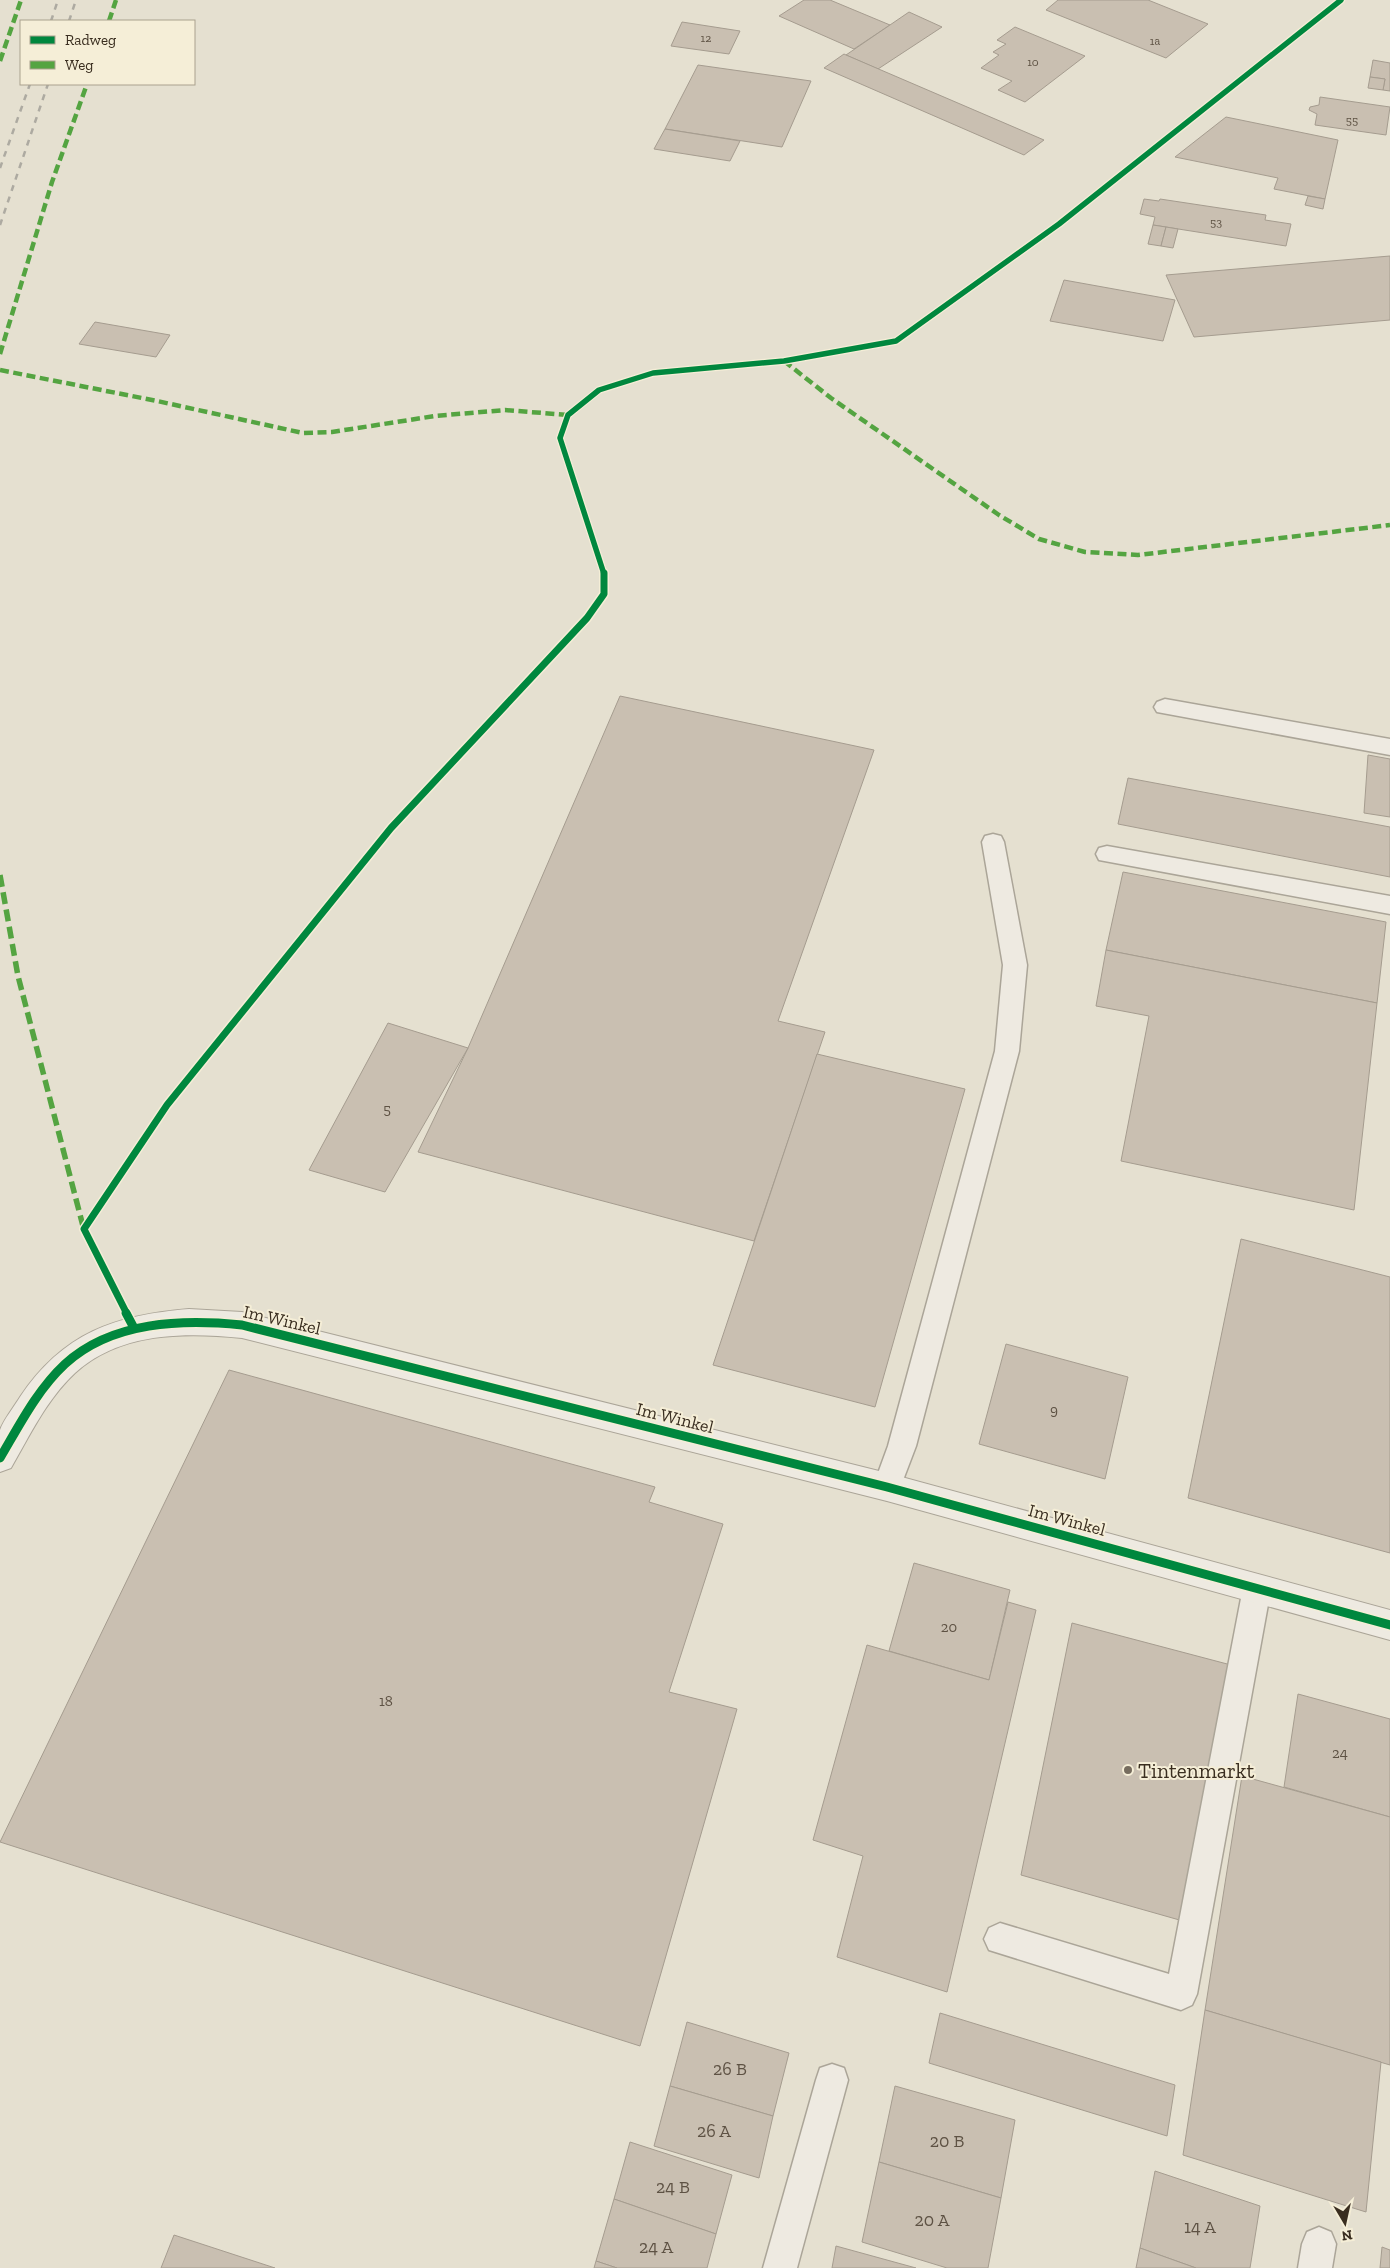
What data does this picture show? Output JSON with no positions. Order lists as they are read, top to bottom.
{
  "streets": {
    "street": ["Im Winkel"]
  },
  "places": ["Tintenmarkt"],
  "house_numbers": [
    "12",
    "1a",
    "10",
    "55",
    "53",
    "5",
    "9",
    "20",
    "18",
    "24",
    "26 B",
    "26 A",
    "20 B",
    "24 B",
    "20 A",
    "14 A",
    "24 A"
  ],
  "legend": ["Radweg", "Weg"],
  "north": "bottom"
}
